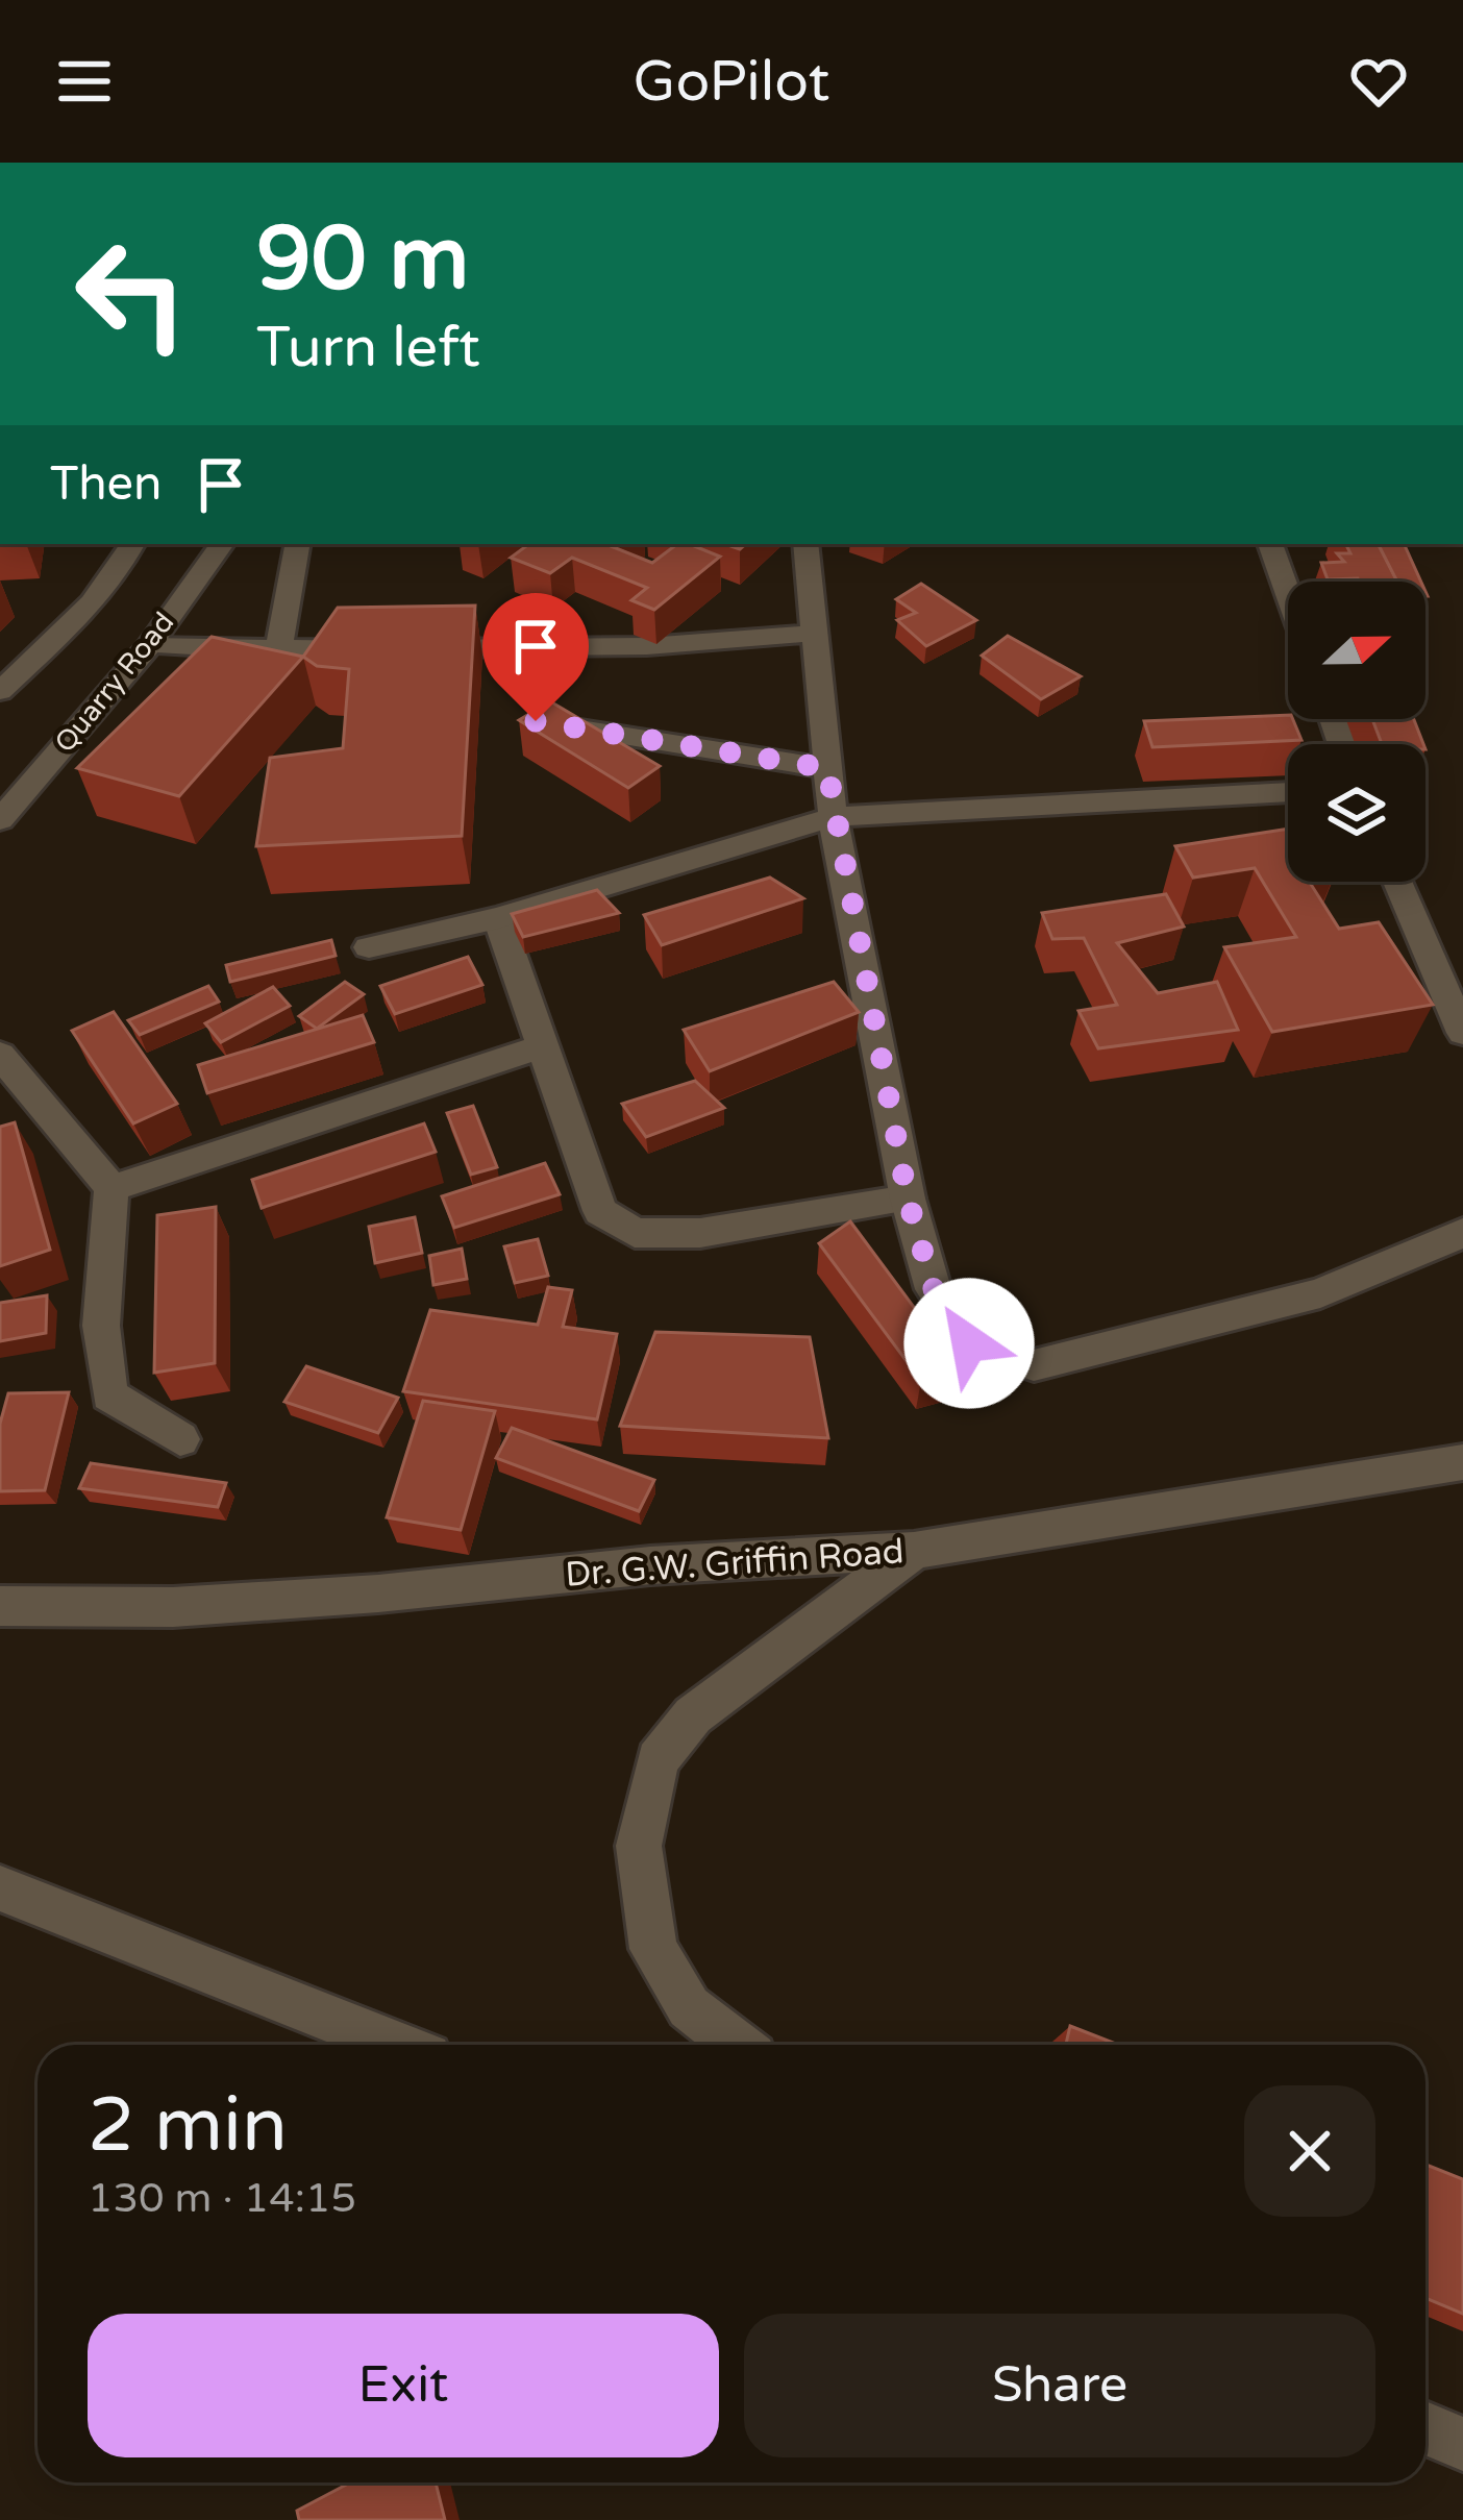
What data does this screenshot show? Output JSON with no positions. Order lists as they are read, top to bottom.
{
  "streets": {
    "street": ["Quarry Road", "Dr. G.W. Griffin Road"]
  },
  "north": "right",
  "page": {
    "header": "GoPilot",
    "turn": ["90 m", "Turn left"],
    "then": "Then",
    "heading": ["2 min", "130 m · 14:15"],
    "buttons": ["Exit", "Share"]
  }
}
